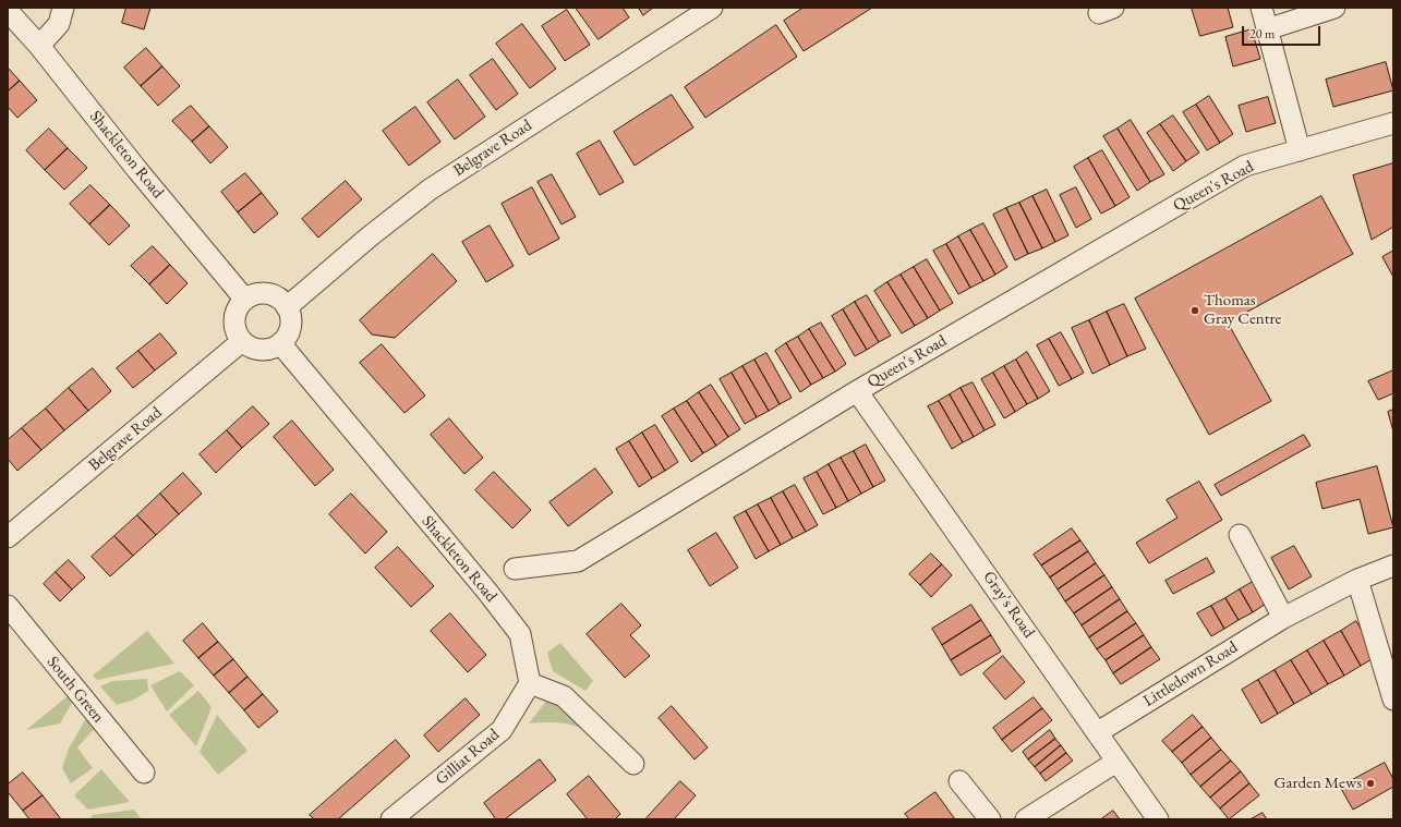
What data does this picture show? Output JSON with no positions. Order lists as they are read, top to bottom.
{
  "streets": {
    "street": [
      "Belgrave Road",
      "Shackleton Road",
      "Queen's Road",
      "Gray's Road",
      "Littledown Road",
      "South Green",
      "Gilliat Road"
    ]
  },
  "crossings": [
    ["Belgrave Road", "Shackleton Road"],
    ["Shackleton Road", "Gilliat Road"],
    ["Queen's Road", "Gray's Road"],
    ["Gray's Road", "Littledown Road"]
  ],
  "places": ["Thomas Gray Centre", "Garden Mews"],
  "scale_bar": "20 m"
}
